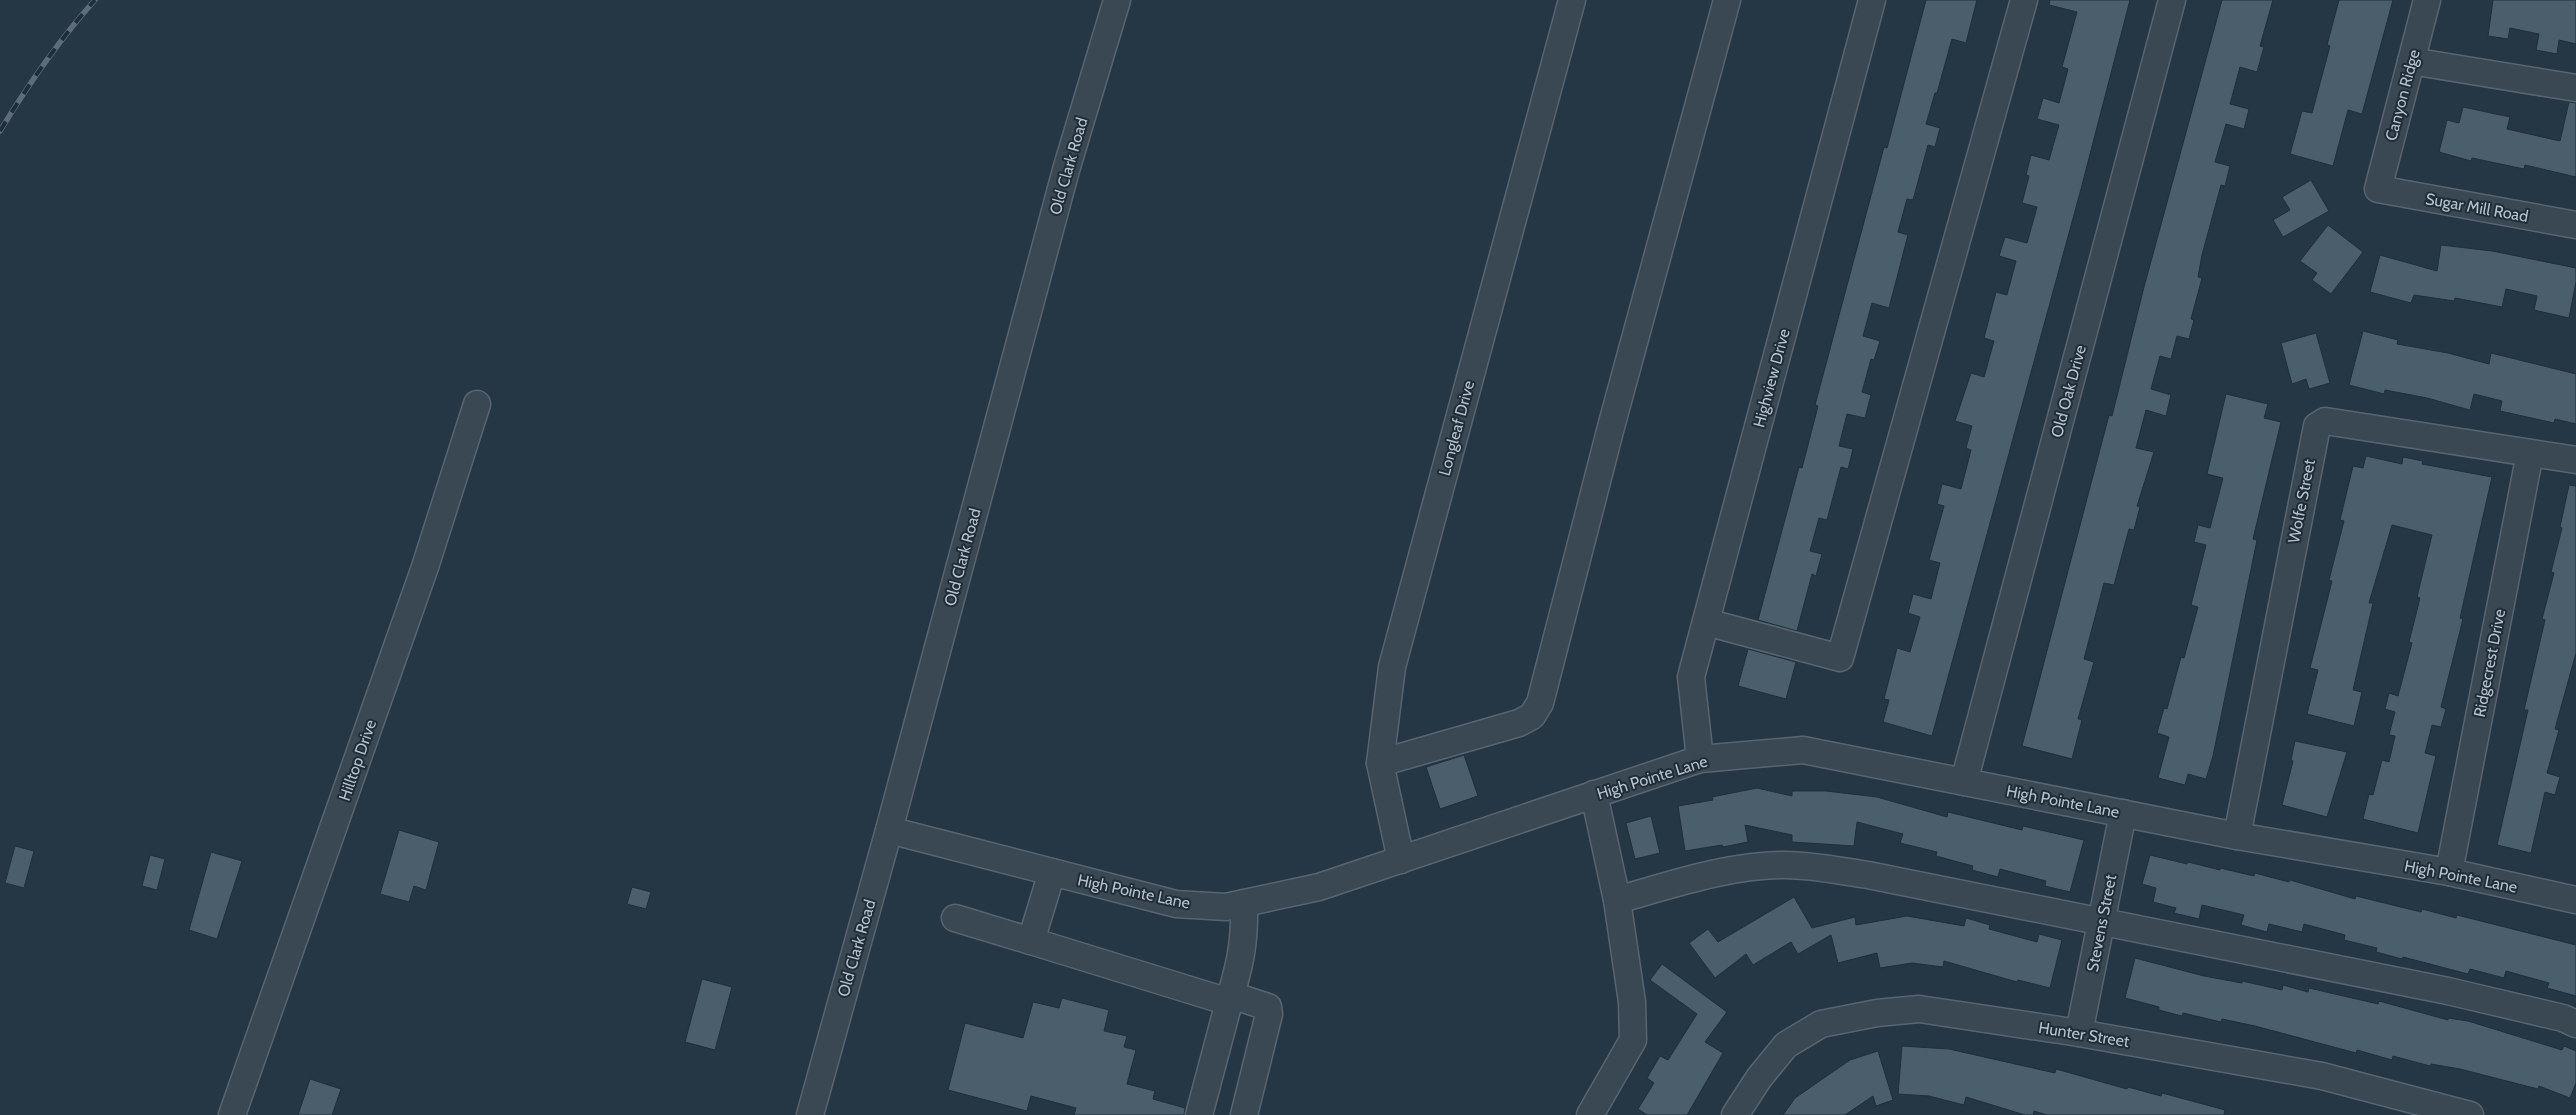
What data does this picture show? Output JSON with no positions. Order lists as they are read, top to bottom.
{
  "streets": {
    "street": [
      "Canyon Ridge",
      "Old Clark Road",
      "Sugar Mill Road",
      "Highview Drive",
      "Old Oak Drive",
      "Longleaf Drive",
      "Wolfe Street",
      "Ridgecrest Drive",
      "Hilltop Drive",
      "High Pointe Lane",
      "Stevens Street",
      "Hunter Street"
    ]
  },
  "crossings": [
    ["Canyon Ridge", "Sugar Mill Road"],
    ["Old Clark Road", "High Pointe Lane"],
    ["Highview Drive", "High Pointe Lane"],
    ["Old Oak Drive", "High Pointe Lane"],
    ["Longleaf Drive", "High Pointe Lane"],
    ["Wolfe Street", "Ridgecrest Drive"],
    ["Wolfe Street", "High Pointe Lane"],
    ["Ridgecrest Drive", "High Pointe Lane"],
    ["High Pointe Lane", "Stevens Street"],
    ["Stevens Street", "Hunter Street"]
  ]
}
